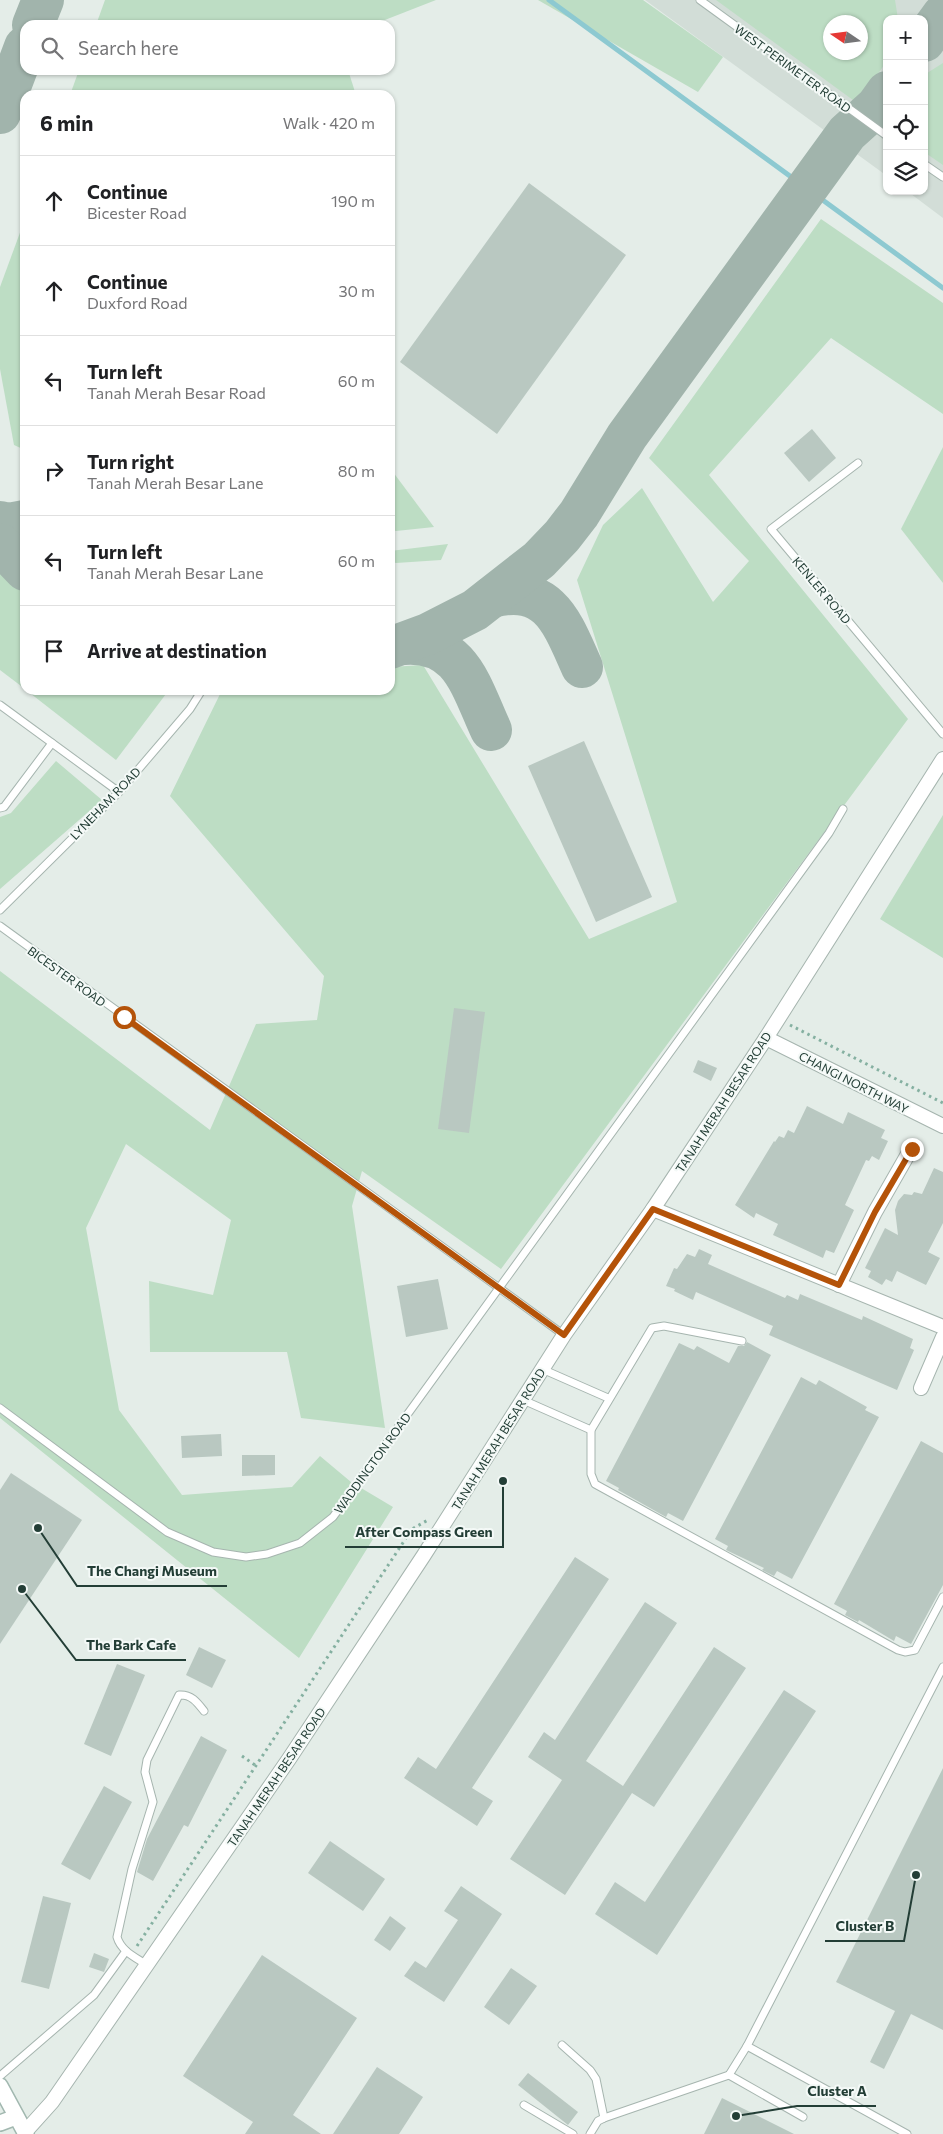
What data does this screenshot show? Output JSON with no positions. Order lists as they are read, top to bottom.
{
  "streets": {
    "street": ["CHANGI NORTH WAY", "TANAH MERAH BESAR ROAD"],
    "lane": [
      "WEST PERIMETER ROAD",
      "KENLER ROAD",
      "LYNEHAM ROAD",
      "BICESTER ROAD",
      "WADDINGTON ROAD"
    ]
  },
  "crossings": [
    ["BICESTER ROAD", "TANAH MERAH BESAR ROAD"],
    ["BICESTER ROAD", "WADDINGTON ROAD"],
    ["CHANGI NORTH WAY", "TANAH MERAH BESAR ROAD"]
  ],
  "places": [
    "After Compass Green",
    "The Changi Museum",
    "The Bark Cafe",
    "Cluster B",
    "Cluster A"
  ],
  "north": "left",
  "page": {
    "map_buttons": ["+", "−"],
    "search": "Search here",
    "heading": ["6 min", "Walk · 420 m"],
    "list": [
      ["Continue", "Bicester Road", "190 m"],
      ["Continue", "Duxford Road", "30 m"],
      ["Turn left", "Tanah Merah Besar Road", "60 m"],
      ["Turn right", "Tanah Merah Besar Lane", "80 m"],
      ["Turn left", "Tanah Merah Besar Lane", "60 m"],
      "Arrive at destination"
    ]
  }
}
